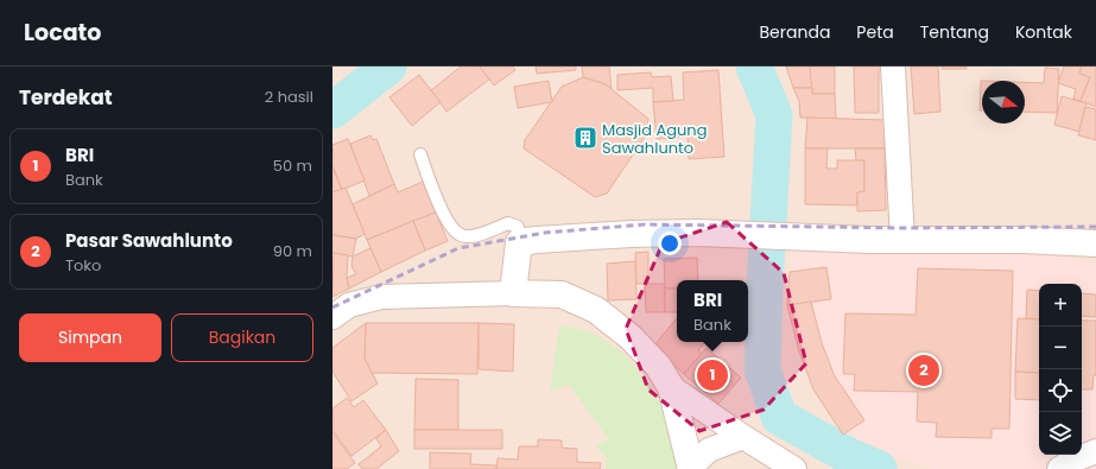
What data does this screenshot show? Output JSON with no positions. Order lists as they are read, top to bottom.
{
  "places": {
    "building": ["Masjid Agung Sawahlunto"]
  },
  "north": "right",
  "page": {
    "header": "Locato",
    "nav": [
      "Beranda",
      "Peta",
      "Tentang",
      "Kontak"
    ],
    "heading": ["Terdekat", "2 hasil"],
    "list": [
      {
        "mark": "1",
        "name": "BRI",
        "note": "Bank",
        "value": "50 m"
      },
      {
        "mark": "2",
        "name": "Pasar Sawahlunto",
        "note": "Toko",
        "value": "90 m"
      }
    ],
    "popup": ["BRI", "Bank"],
    "map_buttons": ["+", "−"],
    "buttons": ["Simpan", "Bagikan"],
    "pins": ["2", "1"]
  }
}
